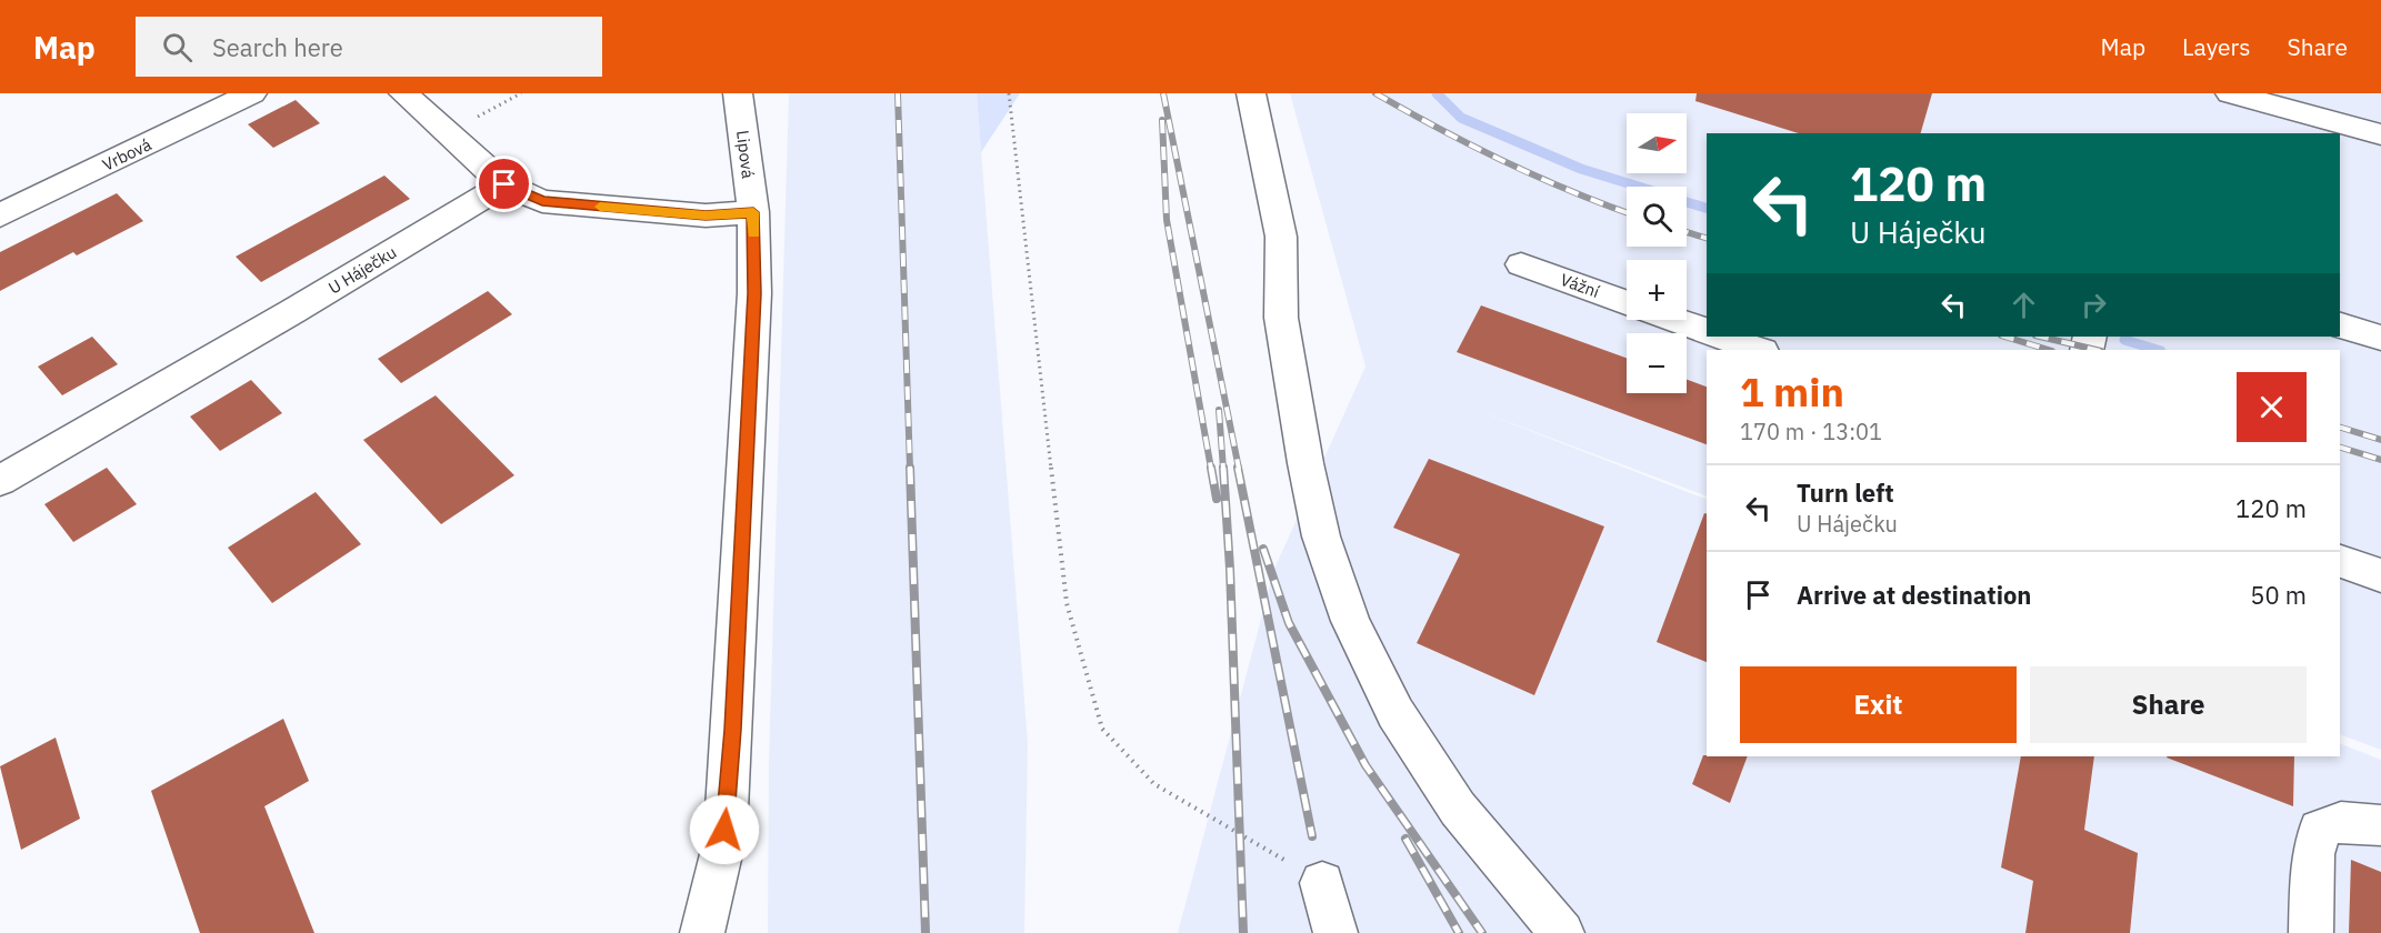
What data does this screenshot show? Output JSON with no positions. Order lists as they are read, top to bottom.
{
  "streets": {
    "street": [
      "Vrbová",
      "Lipová",
      "U Háječku",
      "Vážní"
    ]
  },
  "north": "right",
  "page": {
    "header": "Map",
    "search": "Search here",
    "nav": ["Map", "Layers", "Share"],
    "map_buttons": ["+", "−"],
    "turn": ["120 m", "U Háječku"],
    "heading": ["1 min", "170 m · 13:01"],
    "list": [
      {
        "name": "Turn left",
        "note": "U Háječku",
        "value": "120 m"
      },
      {
        "name": "Arrive at destination",
        "value": "50 m"
      }
    ],
    "buttons": ["Exit", "Share"]
  }
}
